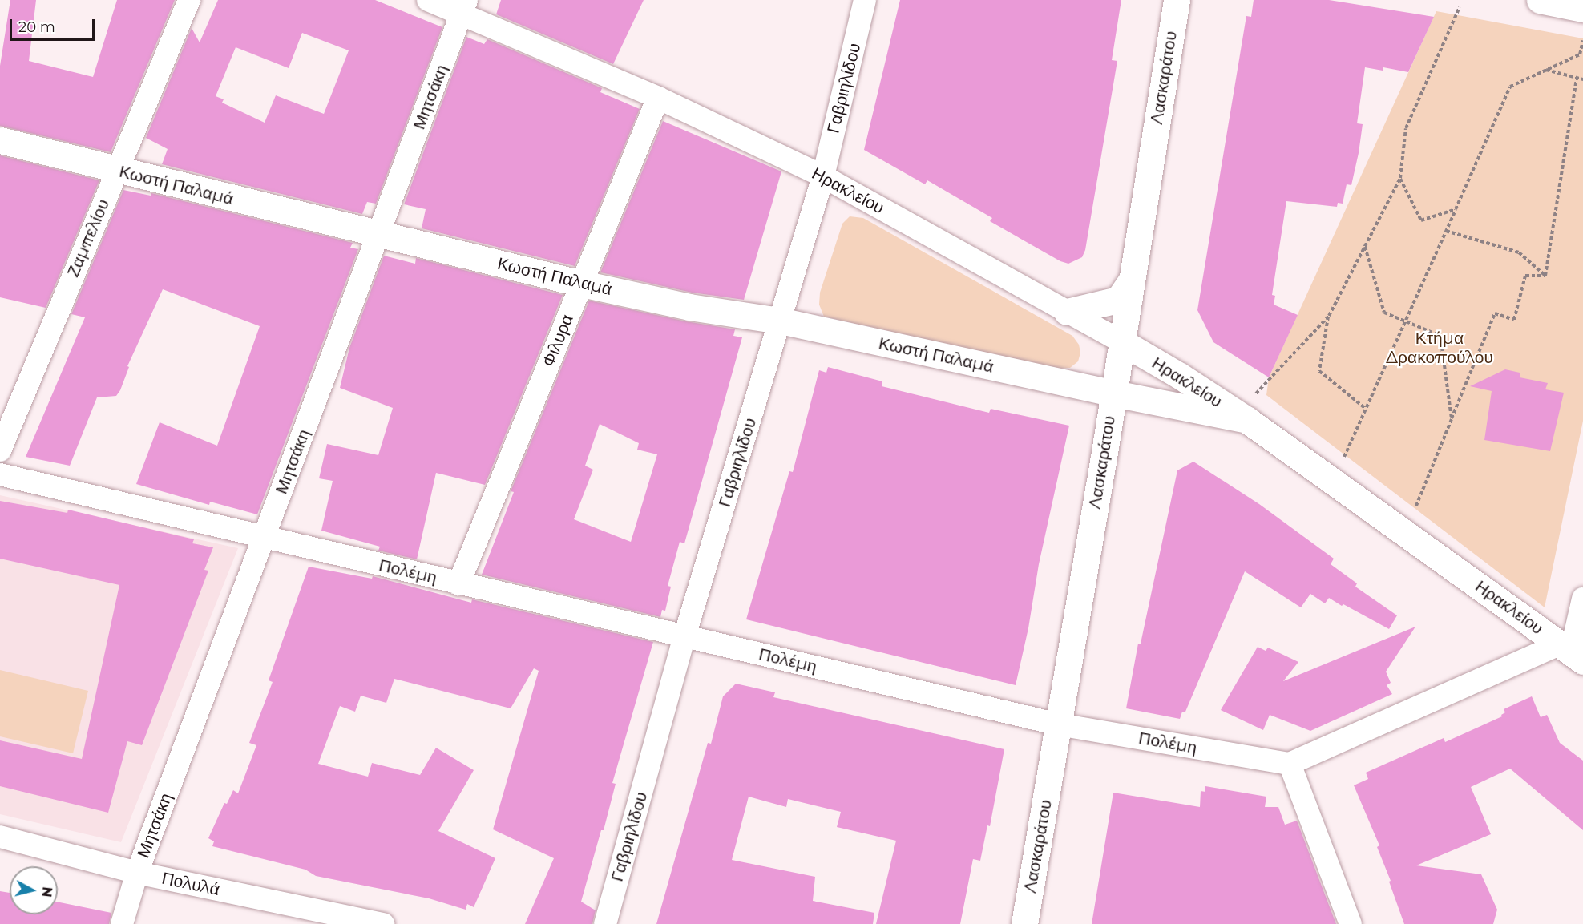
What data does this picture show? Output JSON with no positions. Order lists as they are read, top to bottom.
{
  "streets": {
    "street": [
      "Λασκαράτου",
      "Γαβριηλίδου",
      "Μητσάκη",
      "Κωστή Παλαμά",
      "Ηρακλείου",
      "Ζαμπελίου",
      "Φιλυρα",
      "Πολέμη",
      "Πολυλά"
    ]
  },
  "crossings": [
    ["Λασκαράτου", "Κωστή Παλαμά"],
    ["Λασκαράτου", "Ηρακλείου"],
    ["Λασκαράτου", "Πολέμη"],
    ["Γαβριηλίδου", "Κωστή Παλαμά"],
    ["Γαβριηλίδου", "Ηρακλείου"],
    ["Γαβριηλίδου", "Πολέμη"],
    ["Μητσάκη", "Κωστή Παλαμά"],
    ["Μητσάκη", "Ηρακλείου"],
    ["Μητσάκη", "Πολέμη"],
    ["Μητσάκη", "Πολυλά"],
    ["Κωστή Παλαμά", "Ηρακλείου"],
    ["Κωστή Παλαμά", "Ζαμπελίου"],
    ["Κωστή Παλαμά", "Φιλυρα"],
    ["Ηρακλείου", "Φιλυρα"],
    ["Φιλυρα", "Πολέμη"]
  ],
  "parks": ["Κτήμα Δρακοπούλου"],
  "scale_bar": "20 m",
  "north": "right"
}
